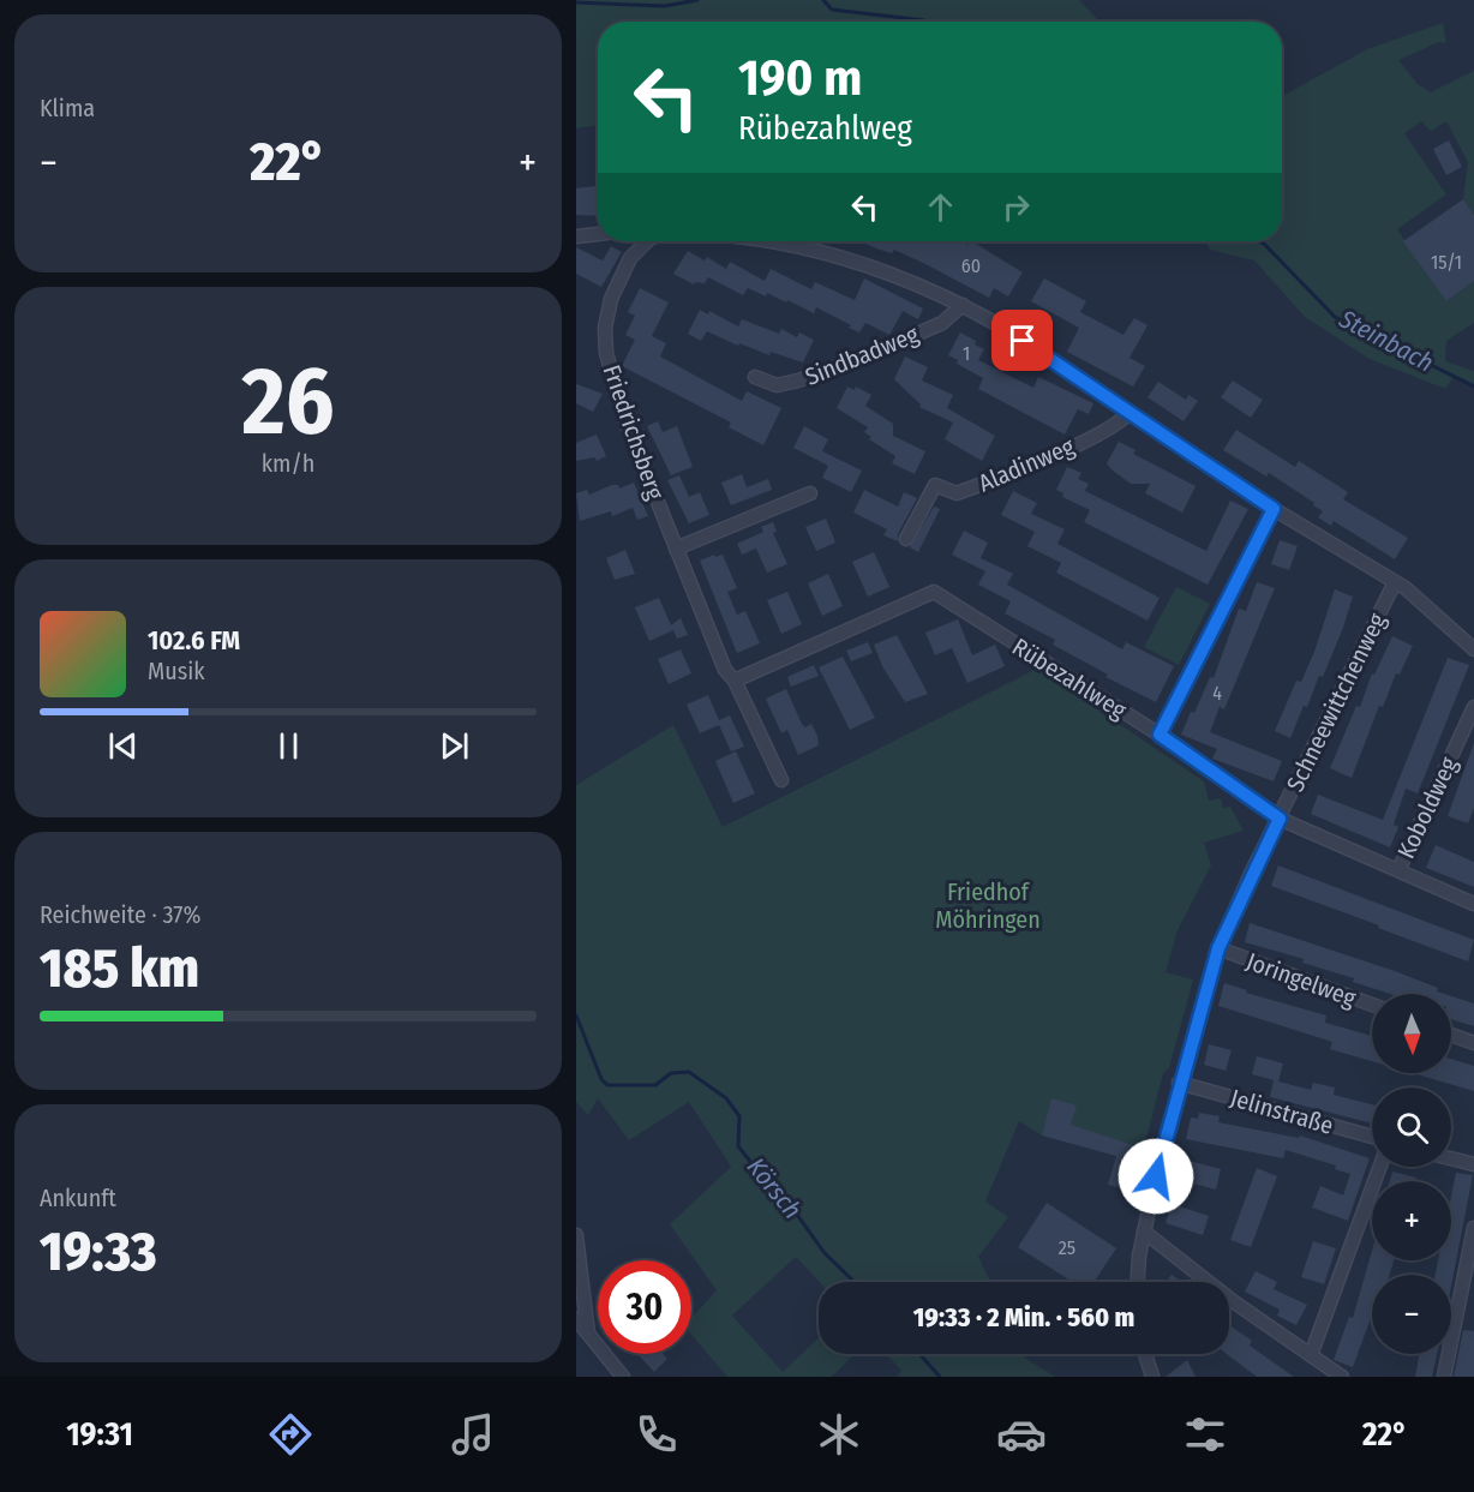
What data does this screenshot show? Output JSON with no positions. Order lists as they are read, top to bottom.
{
  "streets": {
    "street": [
      "Sindbadweg",
      "Friedrichsberg",
      "Aladinweg",
      "Rübezahlweg",
      "Schneewittchenweg",
      "Koboldweg",
      "Joringelweg",
      "Jelinstraße"
    ]
  },
  "crossings": [
    ["Friedrichsberg", "Rübezahlweg"],
    ["Rübezahlweg", "Schneewittchenweg"],
    ["Rübezahlweg", "Koboldweg"],
    ["Schneewittchenweg", "Joringelweg"],
    ["Schneewittchenweg", "Jelinstraße"]
  ],
  "water": ["Steinbach", "Körsch"],
  "parks": ["Friedhof Möhringen"],
  "house_numbers": [
    "15/1",
    "60",
    "1",
    "4",
    "25"
  ],
  "north": "bottom",
  "page": {
    "tile": [
      "Klima",
      ["26", "km/h"],
      ["Reichweite · 37%", "185 km"],
      ["Ankunft", "19:33"]
    ],
    "turn": ["190 m", "Rübezahlweg"],
    "heat": ["−", "22°", "+"],
    "song": ["102.6 FM", "Musik"],
    "map_buttons": ["+", "−"],
    "limit": "30",
    "trip": "19:33 · 2 Min. · 560 m",
    "tabs": ["19:31", "22°"]
  }
}
